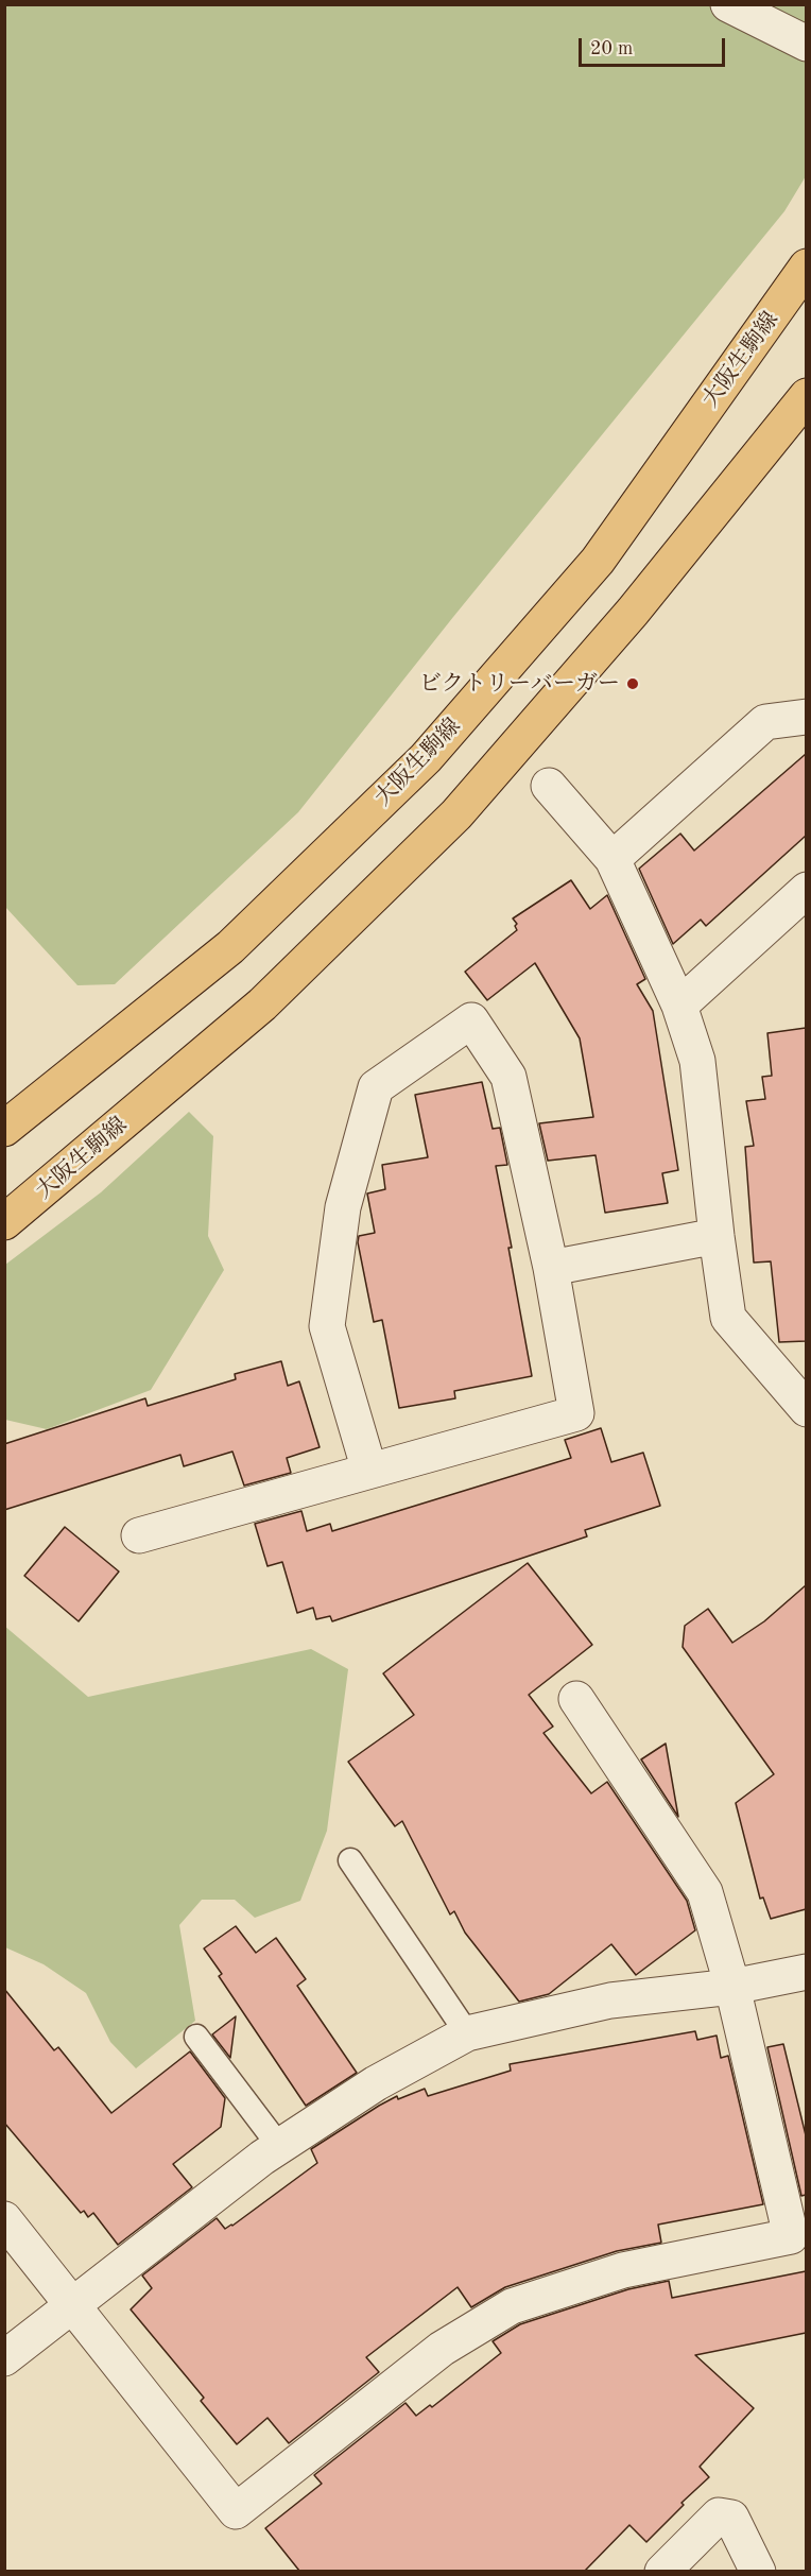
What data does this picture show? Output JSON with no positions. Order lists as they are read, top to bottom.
{
  "streets": {
    "main road": ["大阪生駒線"]
  },
  "places": ["ビクトリーバーガー"],
  "scale_bar": "20 m"
}
